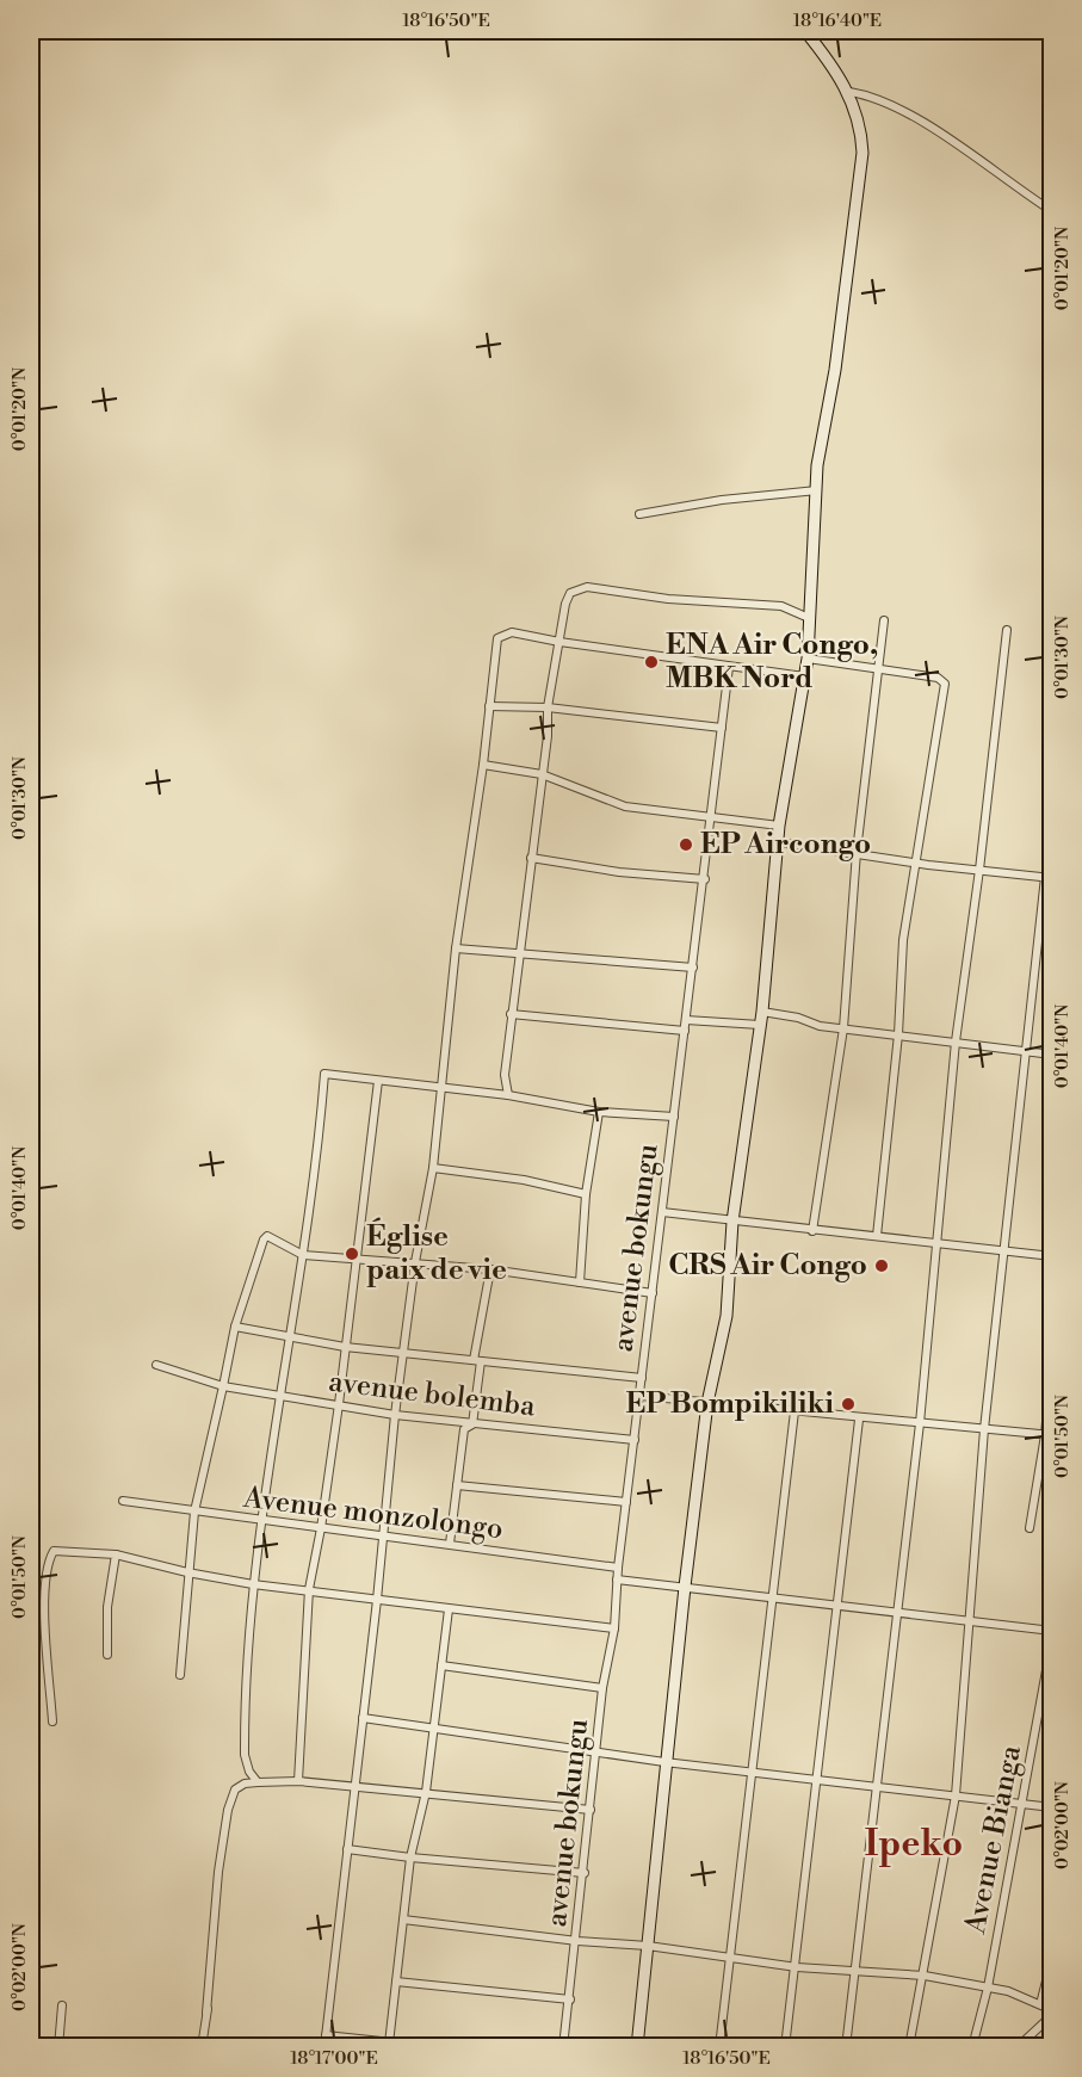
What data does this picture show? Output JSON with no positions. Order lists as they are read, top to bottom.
{
  "streets": {
    "street": [
      "avenue bokungu",
      "avenue bolemba",
      "Avenue monzolongo",
      "Avenue Bianga"
    ]
  },
  "crossings": [
    ["avenue bokungu", "avenue bolemba"],
    ["avenue bokungu", "Avenue monzolongo"]
  ],
  "districts": ["Ipeko"],
  "places": [
    "ENA Air Congo, MBK Nord",
    "EP Aircongo",
    "Église paix de vie",
    "CRS Air Congo",
    "EP Bompikiliki"
  ],
  "coordinates": [
    "18°16'50\"E",
    "18°16'40\"E",
    "0°01'20\"N",
    "0°01'30\"N",
    "0°01'40\"N",
    "0°01'50\"N",
    "0°02'00\"N",
    "18°17'00\"E"
  ]
}
